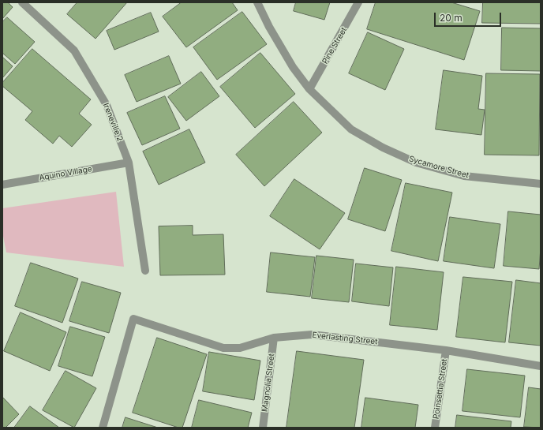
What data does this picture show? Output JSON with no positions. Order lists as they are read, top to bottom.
{
  "streets": {
    "street": [
      "Pine Street",
      "Ireneville 2",
      "Sycamore Street",
      "Aquino Village",
      "Everlasting Street",
      "Magnolia Street",
      "Poinsettia Street"
    ]
  },
  "crossings": [
    ["Pine Street", "Sycamore Street"],
    ["Ireneville 2", "Aquino Village"],
    ["Everlasting Street", "Magnolia Street"],
    ["Everlasting Street", "Poinsettia Street"]
  ],
  "scale_bar": "20 m"
}
